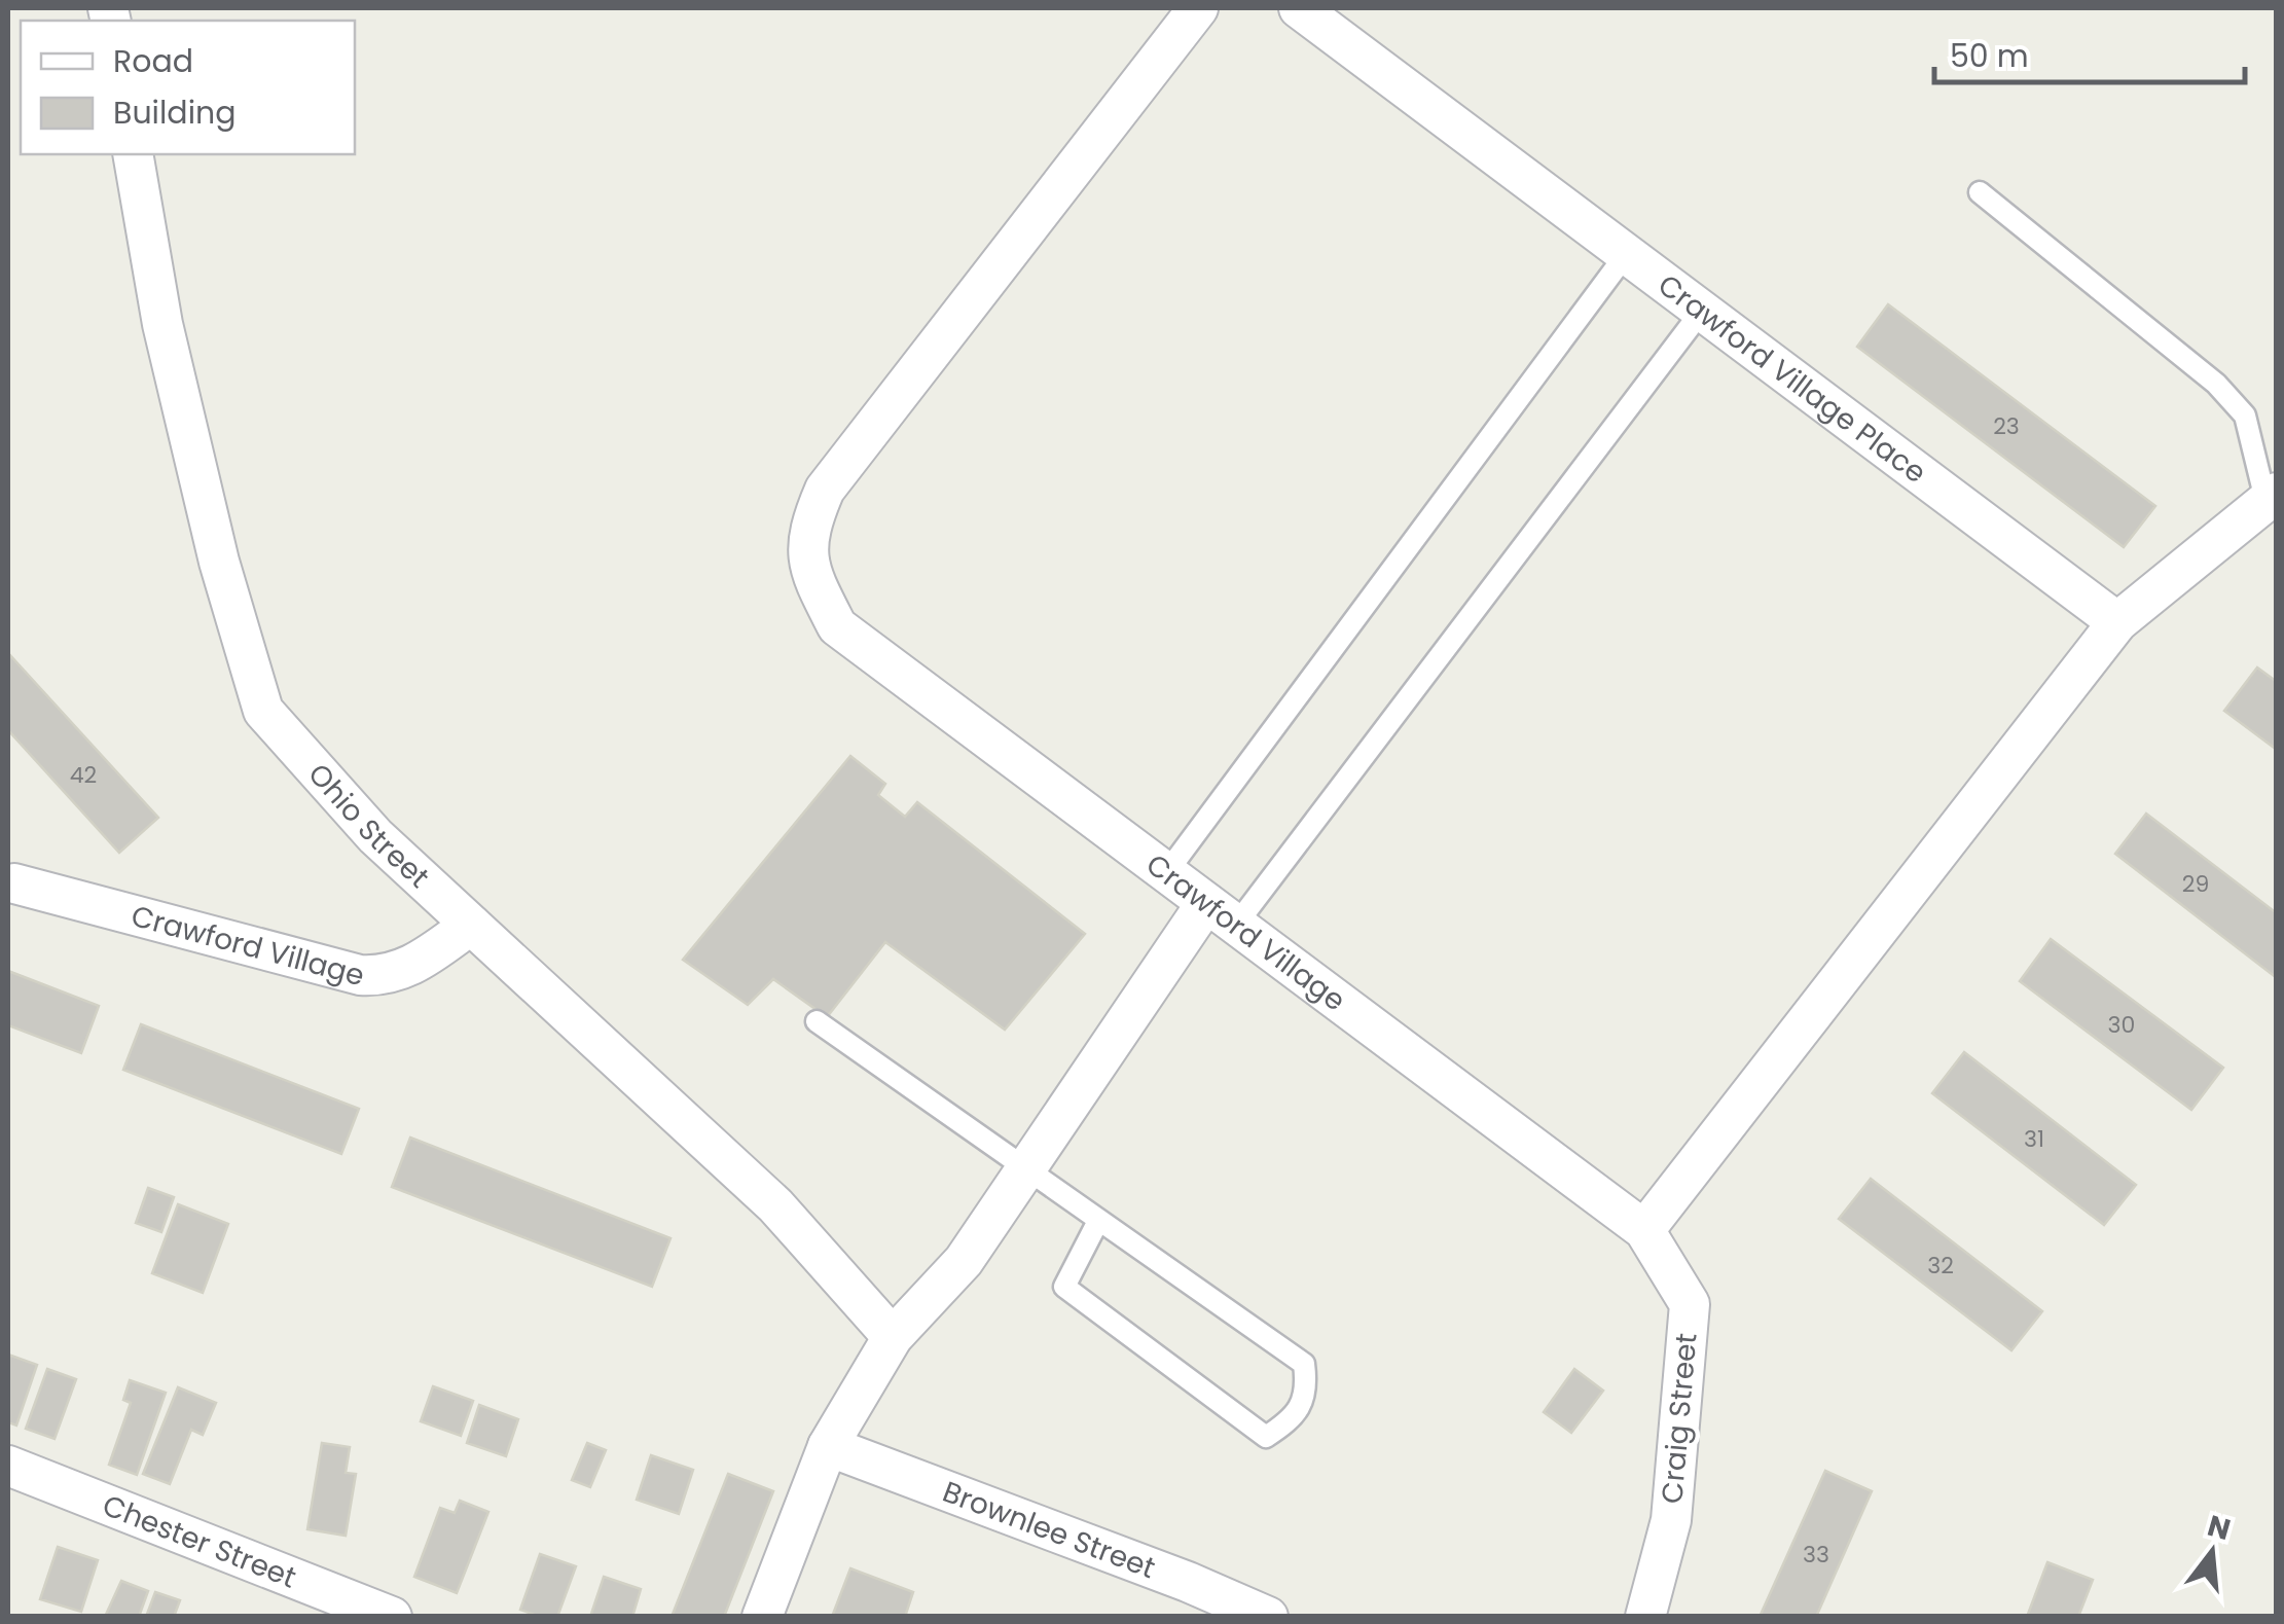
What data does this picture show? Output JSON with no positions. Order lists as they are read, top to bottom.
{
  "streets": {
    "street": [
      "Crawford Village Place",
      "Ohio Street",
      "Crawford Village",
      "Craig Street",
      "Brownlee Street",
      "Chester Street"
    ]
  },
  "crossings": [
    ["Ohio Street", "Crawford Village"],
    ["Crawford Village", "Craig Street"]
  ],
  "house_numbers": [
    "23",
    "42",
    "29",
    "30",
    "31",
    "32",
    "33"
  ],
  "legend": ["Road", "Building"],
  "scale_bar": "50 m",
  "north": "top"
}
